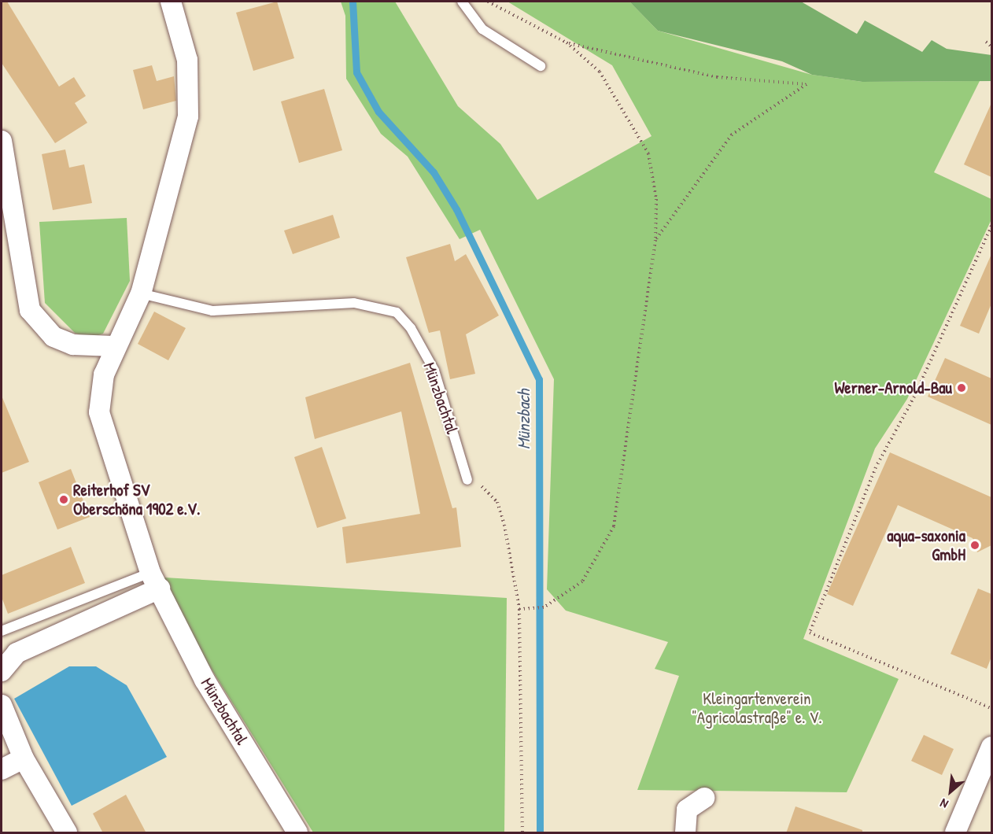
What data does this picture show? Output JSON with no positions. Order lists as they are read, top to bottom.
{
  "streets": {
    "street": ["Münzbachtal"]
  },
  "water": ["Münzbach"],
  "parks": ["Kleingartenverein \"Agricolastraße\" e. V."],
  "places": ["Werner-Arnold-Bau", "Reiterhof SV Oberschöna 1902 e.V.", "aqua-saxonia GmbH"],
  "north": "bottom left"
}
